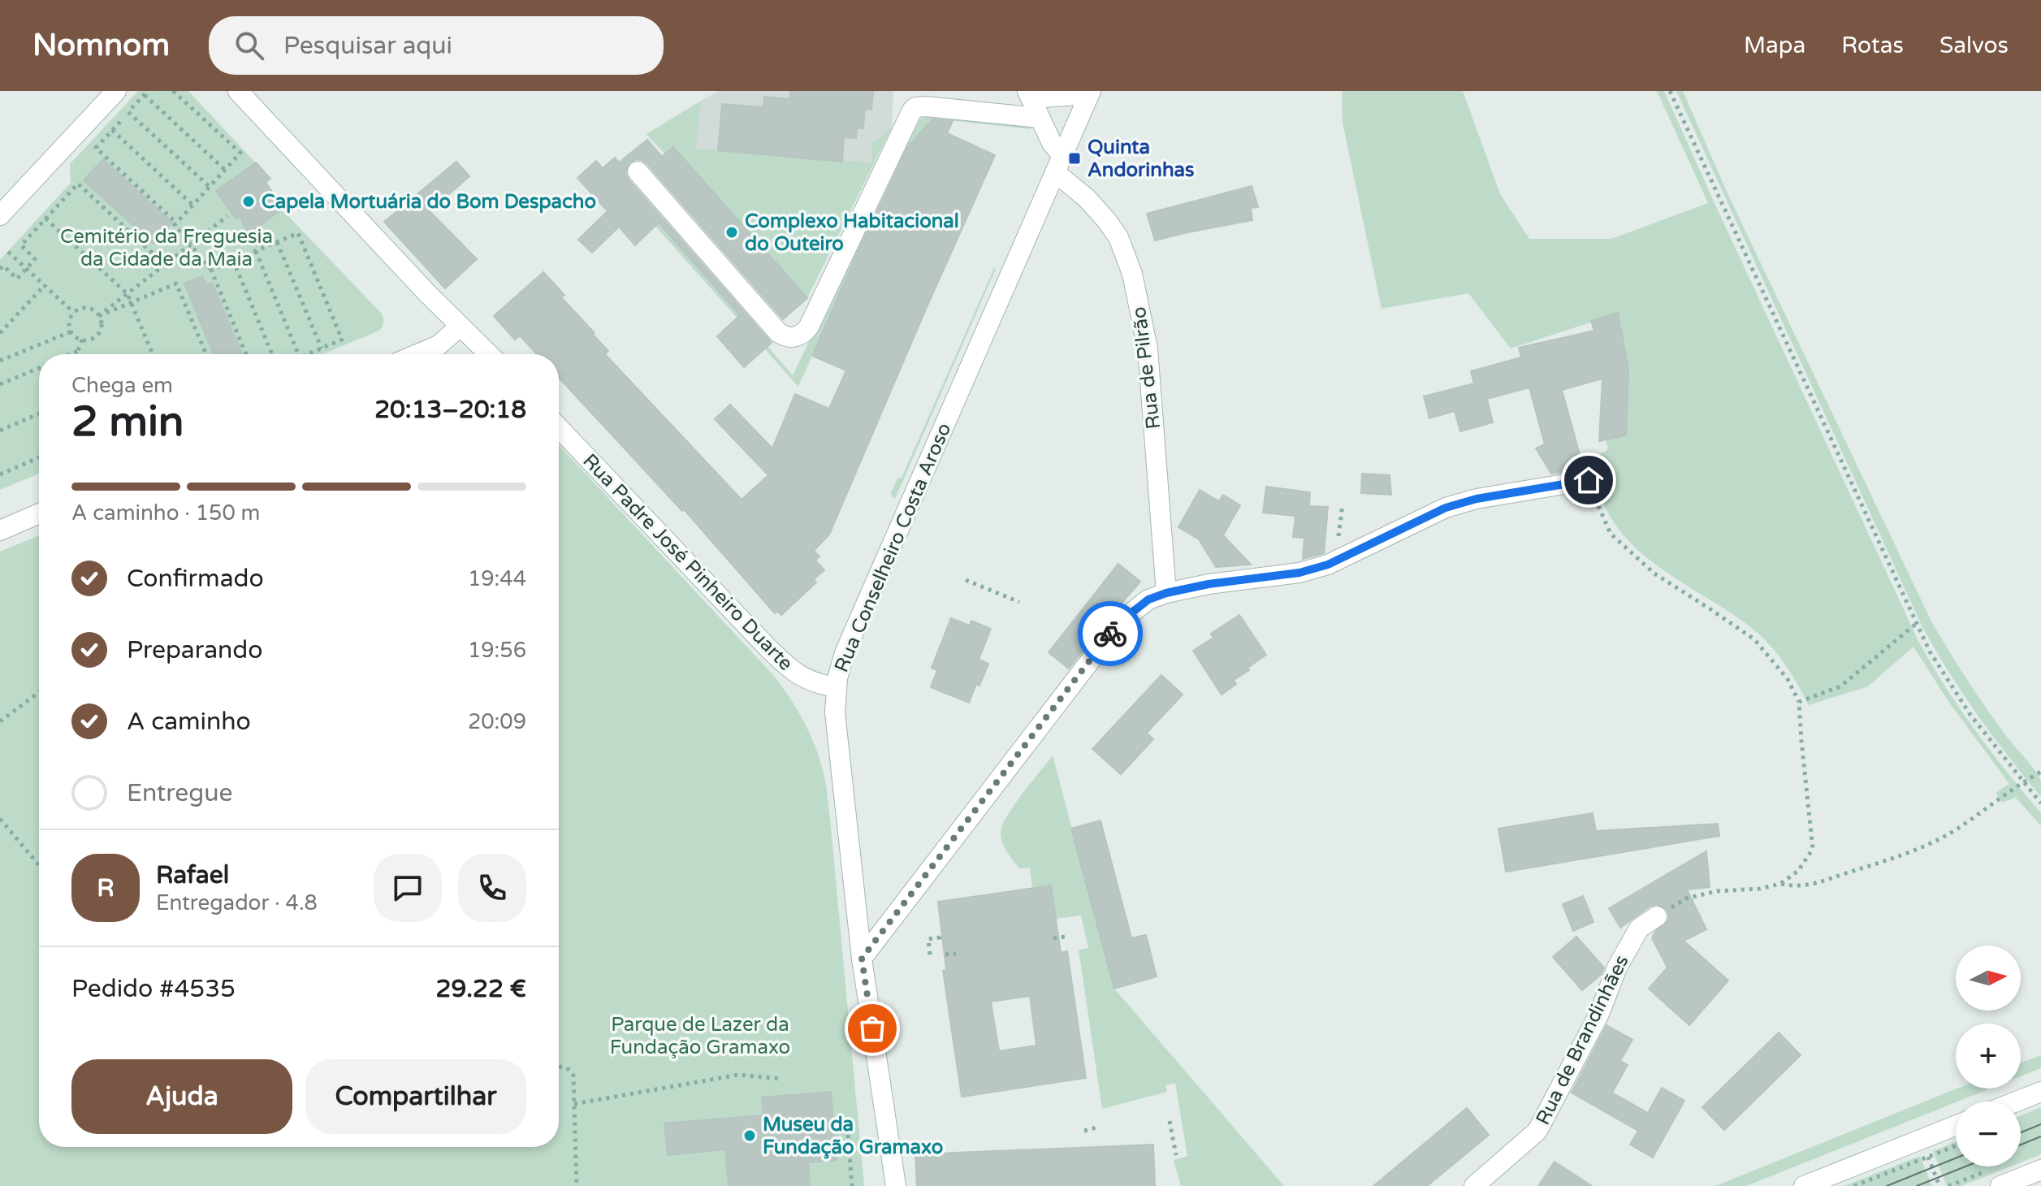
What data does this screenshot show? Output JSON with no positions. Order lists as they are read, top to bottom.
{
  "streets": {
    "main road": [
      "Rua de Pilrão",
      "Rua Conselheiro Costa Aroso",
      "Rua Padre José Pinheiro Duarte",
      "Rua de Brandinhães"
    ]
  },
  "crossings": [
    ["Rua de Pilrão", "Rua Conselheiro Costa Aroso"],
    ["Rua Conselheiro Costa Aroso", "Rua Padre José Pinheiro Duarte"]
  ],
  "parks": ["Cemitério da Freguesia da Cidade da Maia", "Parque de Lazer da Fundação Gramaxo"],
  "places": {
    "transit": ["Quinta Andorinhas"],
    "other": ["Capela Mortuária do Bom Despacho", "Complexo Habitacional do Outeiro", "Museu da Fundação Gramaxo"]
  },
  "north": "right",
  "page": {
    "header": "Nomnom",
    "search": "Pesquisar aqui",
    "nav": ["Mapa", "Rotas", "Salvos"],
    "heading": ["2 min", "Chega em", "20:13–20:18"],
    "panel": [
      "Rafael",
      "Entregador · 4.8",
      "Pedido #4535",
      "29.22 €"
    ],
    "bar": "A caminho · 150 m",
    "list": [
      ["Confirmado", "19:44"],
      ["Preparando", "19:56"],
      ["A caminho", "20:09"],
      "Entregue"
    ],
    "round": "R",
    "map_buttons": ["+", "−"],
    "buttons": ["Ajuda", "Compartilhar"]
  }
}
